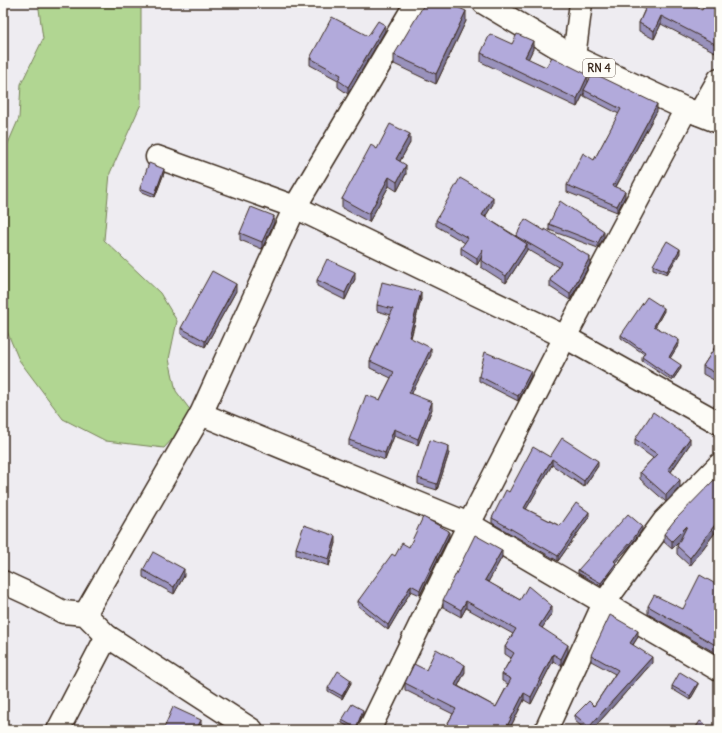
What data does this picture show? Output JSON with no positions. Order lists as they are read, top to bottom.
{
  "streets": {
    "main road": ["RN 4"]
  }
}
